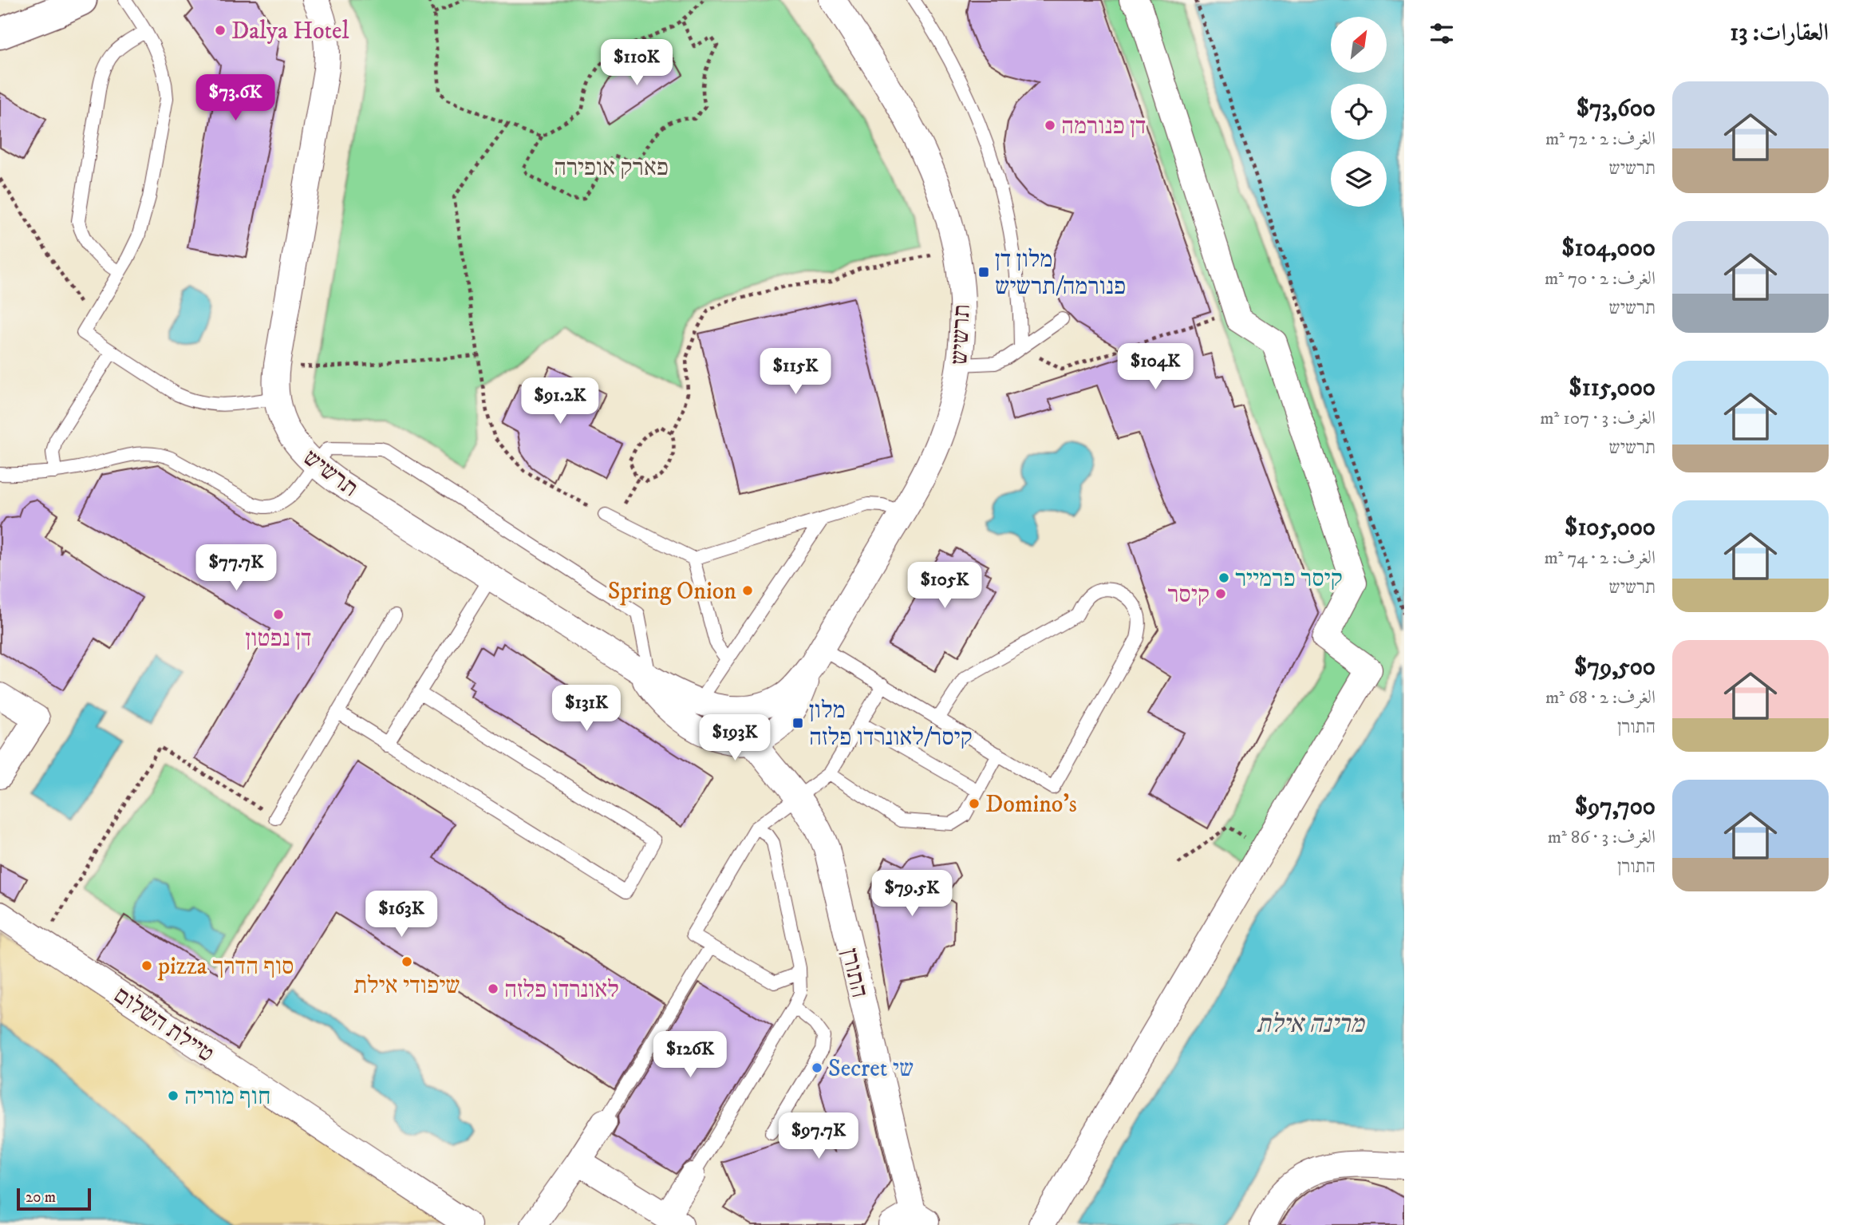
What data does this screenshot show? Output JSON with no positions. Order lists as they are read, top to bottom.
{
  "streets": {
    "street": ["תרשיש", "התורן", "טיילת השלום"]
  },
  "crossings": [
    ["תרשיש", "התורן"]
  ],
  "water": ["מרינה אילת"],
  "parks": ["פארק אופירה"],
  "places": {
    "other": [
      "Dalya Hotel",
      "דן פנורמה",
      "קיסר פרמייר",
      "Spring Onion",
      "קיסר",
      "דן נפטון",
      "Domino's",
      "שיפודי אילת",
      "pizza סוף הדרך",
      "לאונרדו פלזה",
      "Secret שי",
      "חוף מוריה"
    ],
    "transit": ["מלון דן פנורמה/תרשיש", "מלון קיסר/לאונרדו פלזה"]
  },
  "scale_bar": "20 m",
  "north": "top right",
  "page": {
    "heading": "العقارات: 13",
    "price": [
      "$110K",
      "$73.6K",
      "$104K",
      "$115K",
      "$91.2K",
      "$77.7K",
      "$105K",
      "$131K",
      "$193K",
      "$79.5K",
      "$163K",
      "$126K",
      "$97.7K"
    ],
    "list": [
      {
        "name": "$73,600",
        "note": "الغرف: 2 · 72 m² · תרשיש"
      },
      {
        "name": "$104,000",
        "note": "الغرف: 2 · 70 m² · תרשיש"
      },
      {
        "name": "$115,000",
        "note": "الغرف: 3 · 107 m² · תרשיש"
      },
      {
        "name": "$105,000",
        "note": "الغرف: 2 · 74 m² · תרשיש"
      },
      {
        "name": "$79,500",
        "note": "الغرف: 2 · 68 m² · התורן"
      },
      {
        "name": "$97,700",
        "note": "الغرف: 3 · 86 m² · התורן"
      }
    ],
    "scale": "20 m"
  }
}
